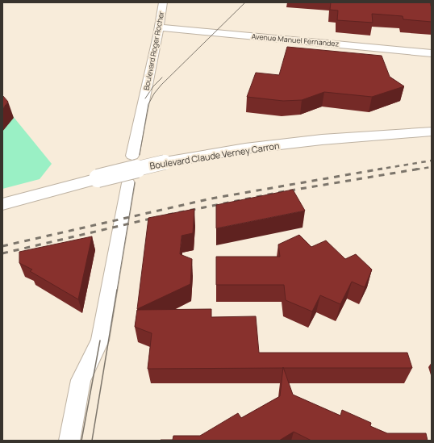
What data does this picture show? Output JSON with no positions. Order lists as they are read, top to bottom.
{
  "streets": {
    "main road": ["Boulevard Claude Verney Carron"],
    "street": ["Avenue Manuel Fernandez", "Boulevard Roger Rocher"]
  },
  "crossings": [
    ["Avenue Manuel Fernandez", "Boulevard Roger Rocher"]
  ]
}
